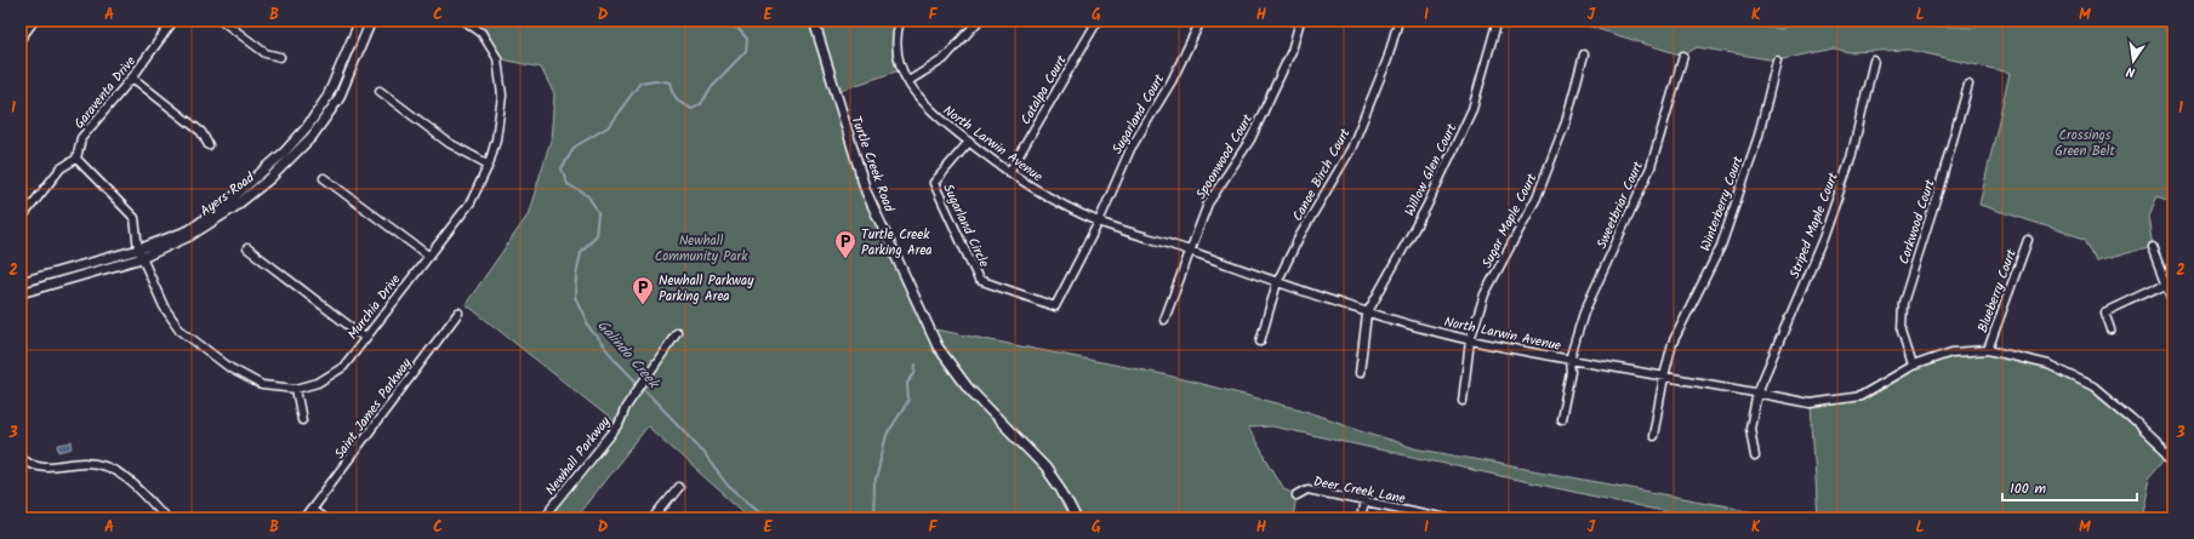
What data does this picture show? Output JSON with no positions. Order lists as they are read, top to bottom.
{
  "streets": {
    "street": [
      "Catalpa Court",
      "Garaventa Drive",
      "Sugarland Court",
      "North Larwin Avenue",
      "Spoonwood Court",
      "Turtle Creek Road",
      "Willow Glen Court",
      "Canoe Birch Court",
      "Ayers Road",
      "Winterberry Court",
      "Sweetbriar Court",
      "Sugar Maple Court",
      "Corkwood Court",
      "Sugarland Circle",
      "Striped Maple Court",
      "Blueberry Court",
      "Murchia Drive",
      "Saint James Parkway",
      "Newhall Parkway",
      "Deer Creek Lane"
    ]
  },
  "crossings": [
    ["Catalpa Court", "North Larwin Avenue"],
    ["Sugarland Court", "North Larwin Avenue"],
    ["Sugarland Court", "Sugarland Circle"],
    ["North Larwin Avenue", "Spoonwood Court"],
    ["North Larwin Avenue", "Willow Glen Court"],
    ["North Larwin Avenue", "Canoe Birch Court"],
    ["North Larwin Avenue", "Winterberry Court"],
    ["North Larwin Avenue", "Sweetbriar Court"],
    ["North Larwin Avenue", "Sugar Maple Court"],
    ["North Larwin Avenue", "Corkwood Court"],
    ["North Larwin Avenue", "Sugarland Circle"],
    ["North Larwin Avenue", "Striped Maple Court"],
    ["North Larwin Avenue", "Blueberry Court"],
    ["Ayers Road", "Murchia Drive"]
  ],
  "water": ["Galindo Creek"],
  "parks": ["Crossings Green Belt", "Newhall Community Park"],
  "places": {
    "parking": ["Turtle Creek Parking Area", "Newhall Parkway Parking Area"]
  },
  "scale_bar": "100 m",
  "north": "bottom",
  "grid": {
    "columns": [
      "A",
      "B",
      "C",
      "D",
      "E",
      "F",
      "G",
      "H",
      "I",
      "J",
      "K",
      "L",
      "M"
    ],
    "rows": ["1", "2", "3"]
  }
}
